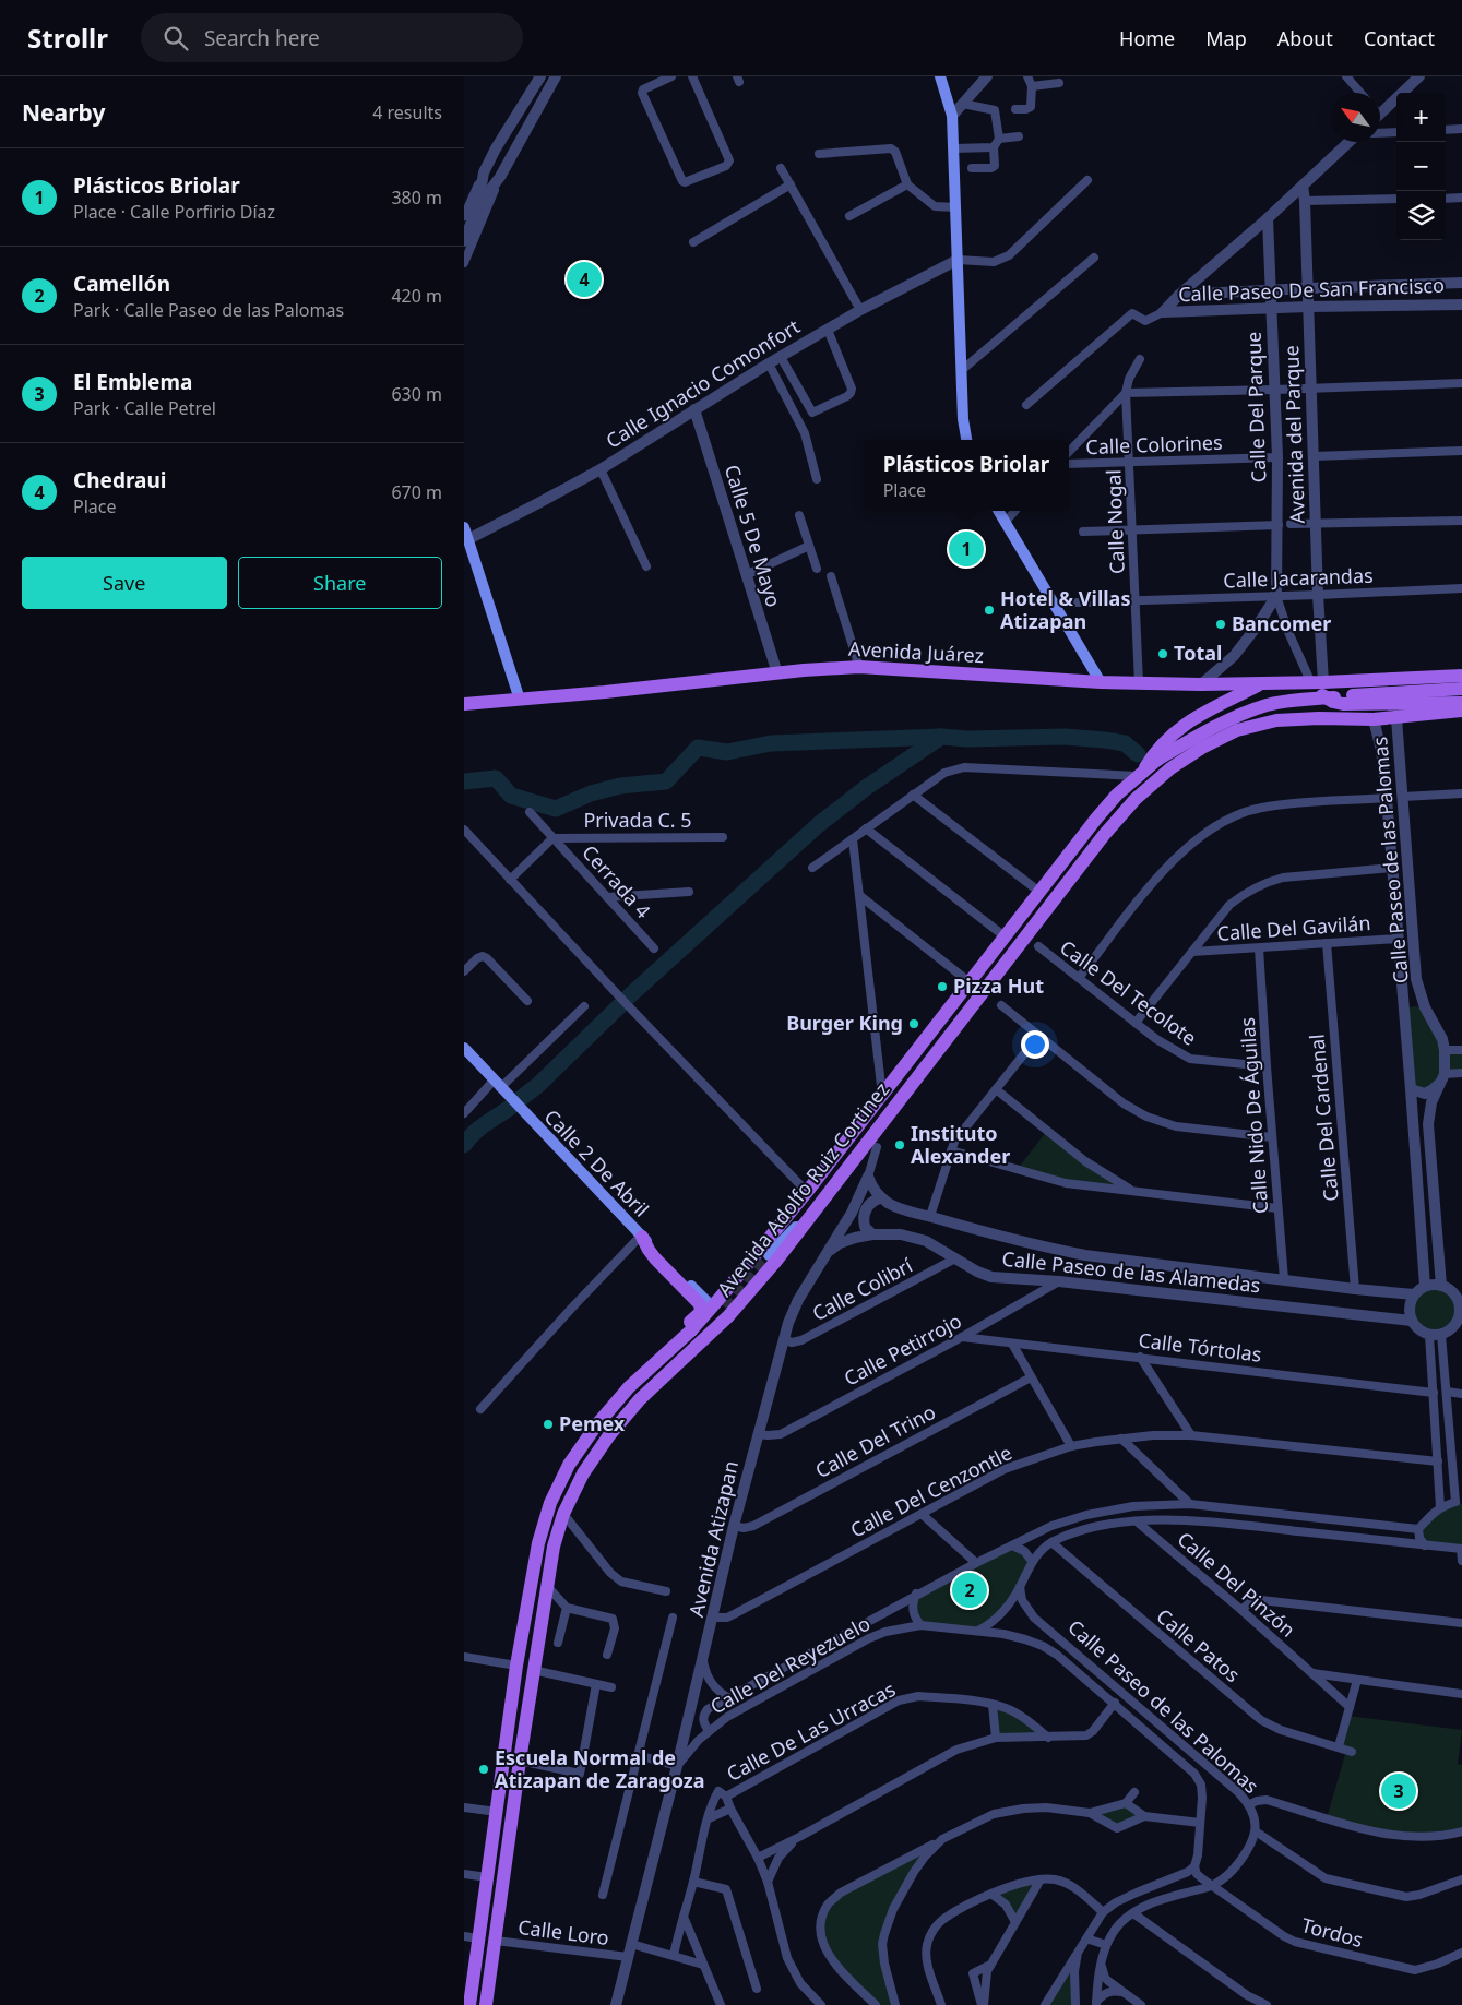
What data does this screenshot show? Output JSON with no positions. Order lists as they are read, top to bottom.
{
  "streets": {
    "main road": ["Avenida Juárez", "Calle 2 De Abril", "Avenida Adolfo Ruiz Cortinez"],
    "street": [
      "Calle Paseo De San Francisco",
      "Calle Ignacio Comonfort",
      "Calle Del Parque",
      "Avenida del Parque",
      "Calle Colorines",
      "Calle Nogal",
      "Calle 5 De Mayo",
      "Calle Jacarandas",
      "Privada C. 5",
      "Calle Paseo de las Palomas",
      "Cerrada 4",
      "Calle Del Gavilán",
      "Calle Del Tecolote",
      "Calle Nido De Águilas",
      "Calle Del Cardenal",
      "Calle Paseo de las Alamedas",
      "Calle Colibrí",
      "Calle Tórtolas",
      "Calle Petirrojo",
      "Calle Del Trino",
      "Calle Del Cenzontle",
      "Avenida Atizapan",
      "Calle Del Pinzón",
      "Calle Patos",
      "Calle Del Reyezuelo",
      "Calle De Las Urracas",
      "Calle Loro",
      "Tordos"
    ]
  },
  "crossings": [
    ["Calle Paseo De San Francisco", "Calle Del Parque"],
    ["Calle Paseo De San Francisco", "Avenida del Parque"],
    ["Calle Ignacio Comonfort", "Calle 5 De Mayo"],
    ["Calle Del Parque", "Avenida del Parque"],
    ["Calle Del Parque", "Calle Colorines"],
    ["Calle Del Parque", "Calle Jacarandas"],
    ["Calle Del Parque", "Avenida Juárez"],
    ["Avenida del Parque", "Calle Jacarandas"],
    ["Avenida del Parque", "Avenida Juárez"],
    ["Calle Colorines", "Calle Nogal"],
    ["Calle Nogal", "Calle Jacarandas"],
    ["Calle Nogal", "Avenida Juárez"],
    ["Calle 5 De Mayo", "Avenida Juárez"],
    ["Privada C. 5", "Cerrada 4"],
    ["Calle Paseo de las Palomas", "Calle Del Gavilán"],
    ["Calle Paseo de las Palomas", "Avenida Adolfo Ruiz Cortinez"],
    ["Calle Paseo de las Palomas", "Calle Paseo de las Alamedas"],
    ["Calle Paseo de las Palomas", "Calle Del Reyezuelo"],
    ["Calle Paseo de las Palomas", "Tordos"],
    ["Calle Del Gavilán", "Calle Nido De Águilas"],
    ["Calle Del Gavilán", "Calle Del Cardenal"],
    ["Calle Del Tecolote", "Calle Nido De Águilas"],
    ["Calle Nido De Águilas", "Calle Paseo de las Alamedas"],
    ["Calle Del Cardenal", "Calle Paseo de las Alamedas"],
    ["Avenida Adolfo Ruiz Cortinez", "Calle Loro"],
    ["Calle Paseo de las Alamedas", "Calle Colibrí"],
    ["Calle Paseo de las Alamedas", "Calle Petirrojo"],
    ["Calle Paseo de las Alamedas", "Avenida Atizapan"],
    ["Calle Colibrí", "Avenida Atizapan"],
    ["Calle Tórtolas", "Calle Petirrojo"],
    ["Calle Petirrojo", "Avenida Atizapan"],
    ["Calle Del Trino", "Avenida Atizapan"],
    ["Calle Del Cenzontle", "Avenida Atizapan"],
    ["Avenida Atizapan", "Calle Del Reyezuelo"],
    ["Avenida Atizapan", "Calle Loro"]
  ],
  "places": [
    "Hotel & Villas Atizapan",
    "Bancomer",
    "Total",
    "Pizza Hut",
    "Burger King",
    "Instituto Alexander",
    "Pemex",
    "Escuela Normal de Atizapan de Zaragoza"
  ],
  "north": "top left",
  "page": {
    "header": "Strollr",
    "search": "Search here",
    "nav": [
      "Home",
      "Map",
      "About",
      "Contact"
    ],
    "heading": ["Nearby", "4 results"],
    "map_buttons": ["+", "−"],
    "list": [
      {
        "mark": "1",
        "name": "Plásticos Briolar",
        "note": "Place · Calle Porfirio Díaz",
        "value": "380 m"
      },
      {
        "mark": "2",
        "name": "Camellón",
        "note": "Park · Calle Paseo de las Palomas",
        "value": "420 m"
      },
      {
        "mark": "3",
        "name": "El Emblema",
        "note": "Park · Calle Petrel",
        "value": "630 m"
      },
      {
        "mark": "4",
        "name": "Chedraui",
        "note": "Place",
        "value": "670 m"
      }
    ],
    "pins": [
      "4",
      "1",
      "2",
      "3"
    ],
    "popup": ["Plásticos Briolar", "Place"],
    "buttons": ["Save", "Share"]
  }
}
